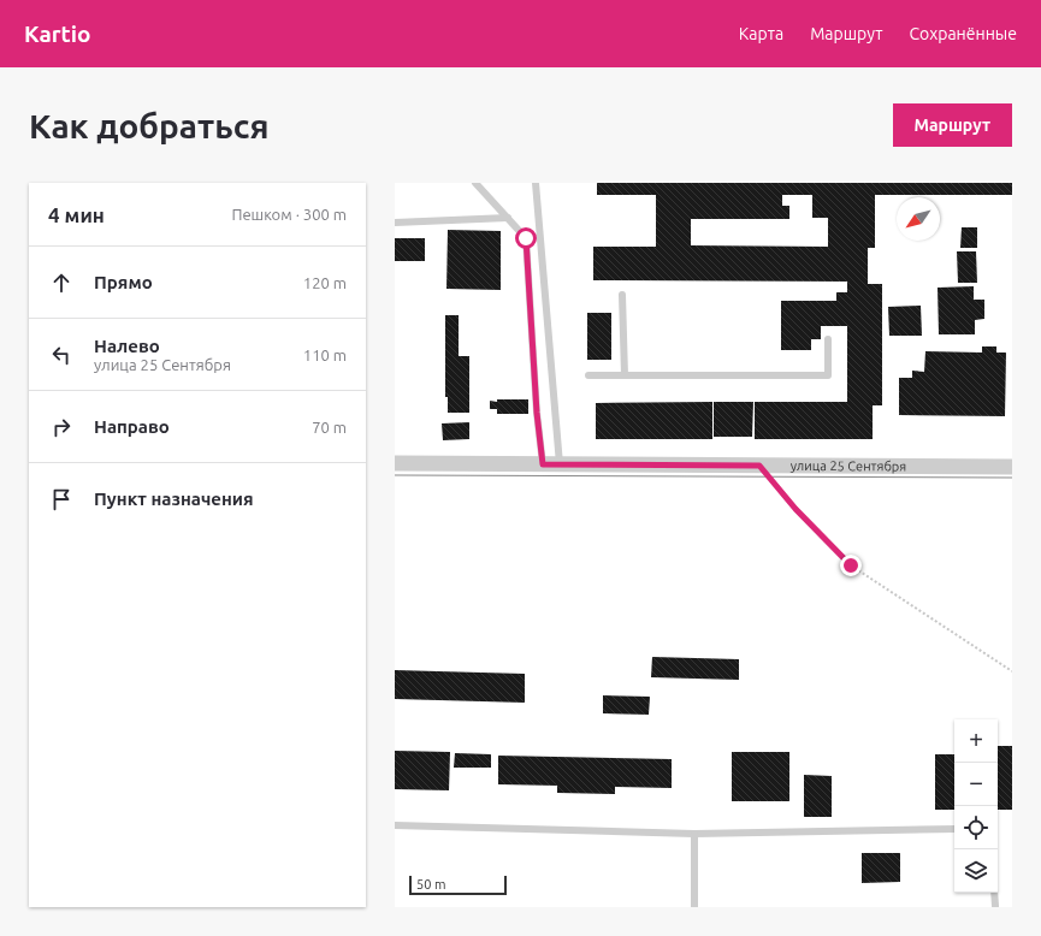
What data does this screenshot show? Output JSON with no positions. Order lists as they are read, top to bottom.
{
  "streets": {
    "street": ["улица 25 Сентября"]
  },
  "scale_bar": "50 m",
  "north": "bottom left",
  "page": {
    "header": "Kartio",
    "nav": ["Карта", "Маршрут", "Сохранённые"],
    "buttons": "Маршрут",
    "title": "Как добраться",
    "heading": ["4 мин", "Пешком · 300 m"],
    "list": [
      ["Прямо", "120 m"],
      ["Налево", "улица 25 Сентября", "110 m"],
      ["Направо", "70 m"],
      "Пункт назначения"
    ],
    "map_buttons": ["+", "−"],
    "scale": "50 m"
  }
}
